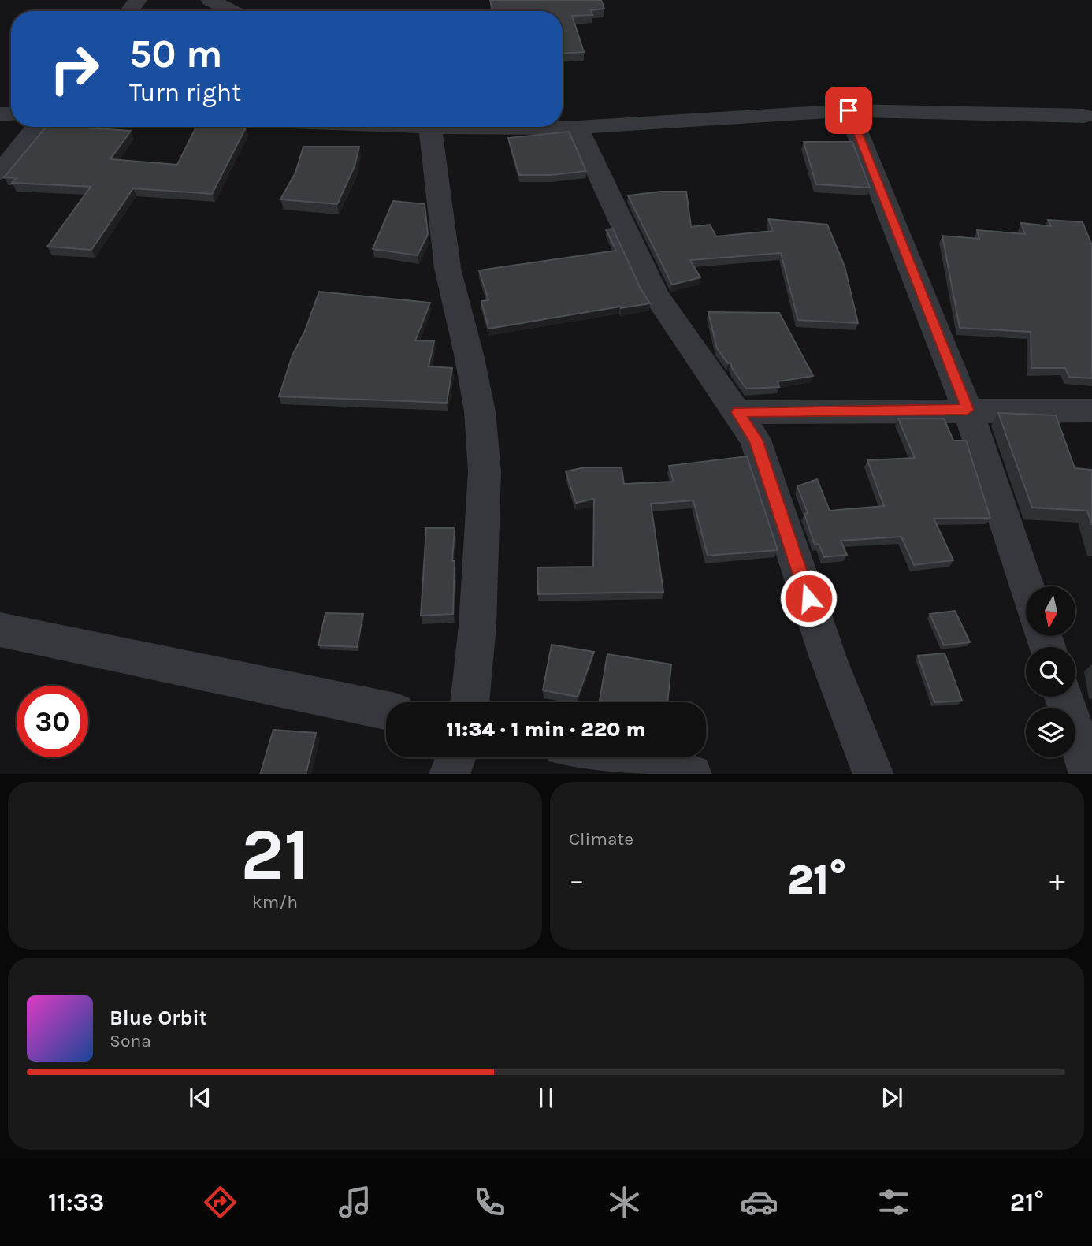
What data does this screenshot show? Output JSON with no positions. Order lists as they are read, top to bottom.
{
  "north": "bottom",
  "page": {
    "turn": ["50 m", "Turn right"],
    "limit": "30",
    "trip": "11:34 · 1 min · 220 m",
    "tile": [
      ["21", "km/h"],
      "Climate"
    ],
    "heat": ["−", "21°", "+"],
    "song": ["Blue Orbit", "Sona"],
    "tabs": ["11:33", "21°"]
  }
}
